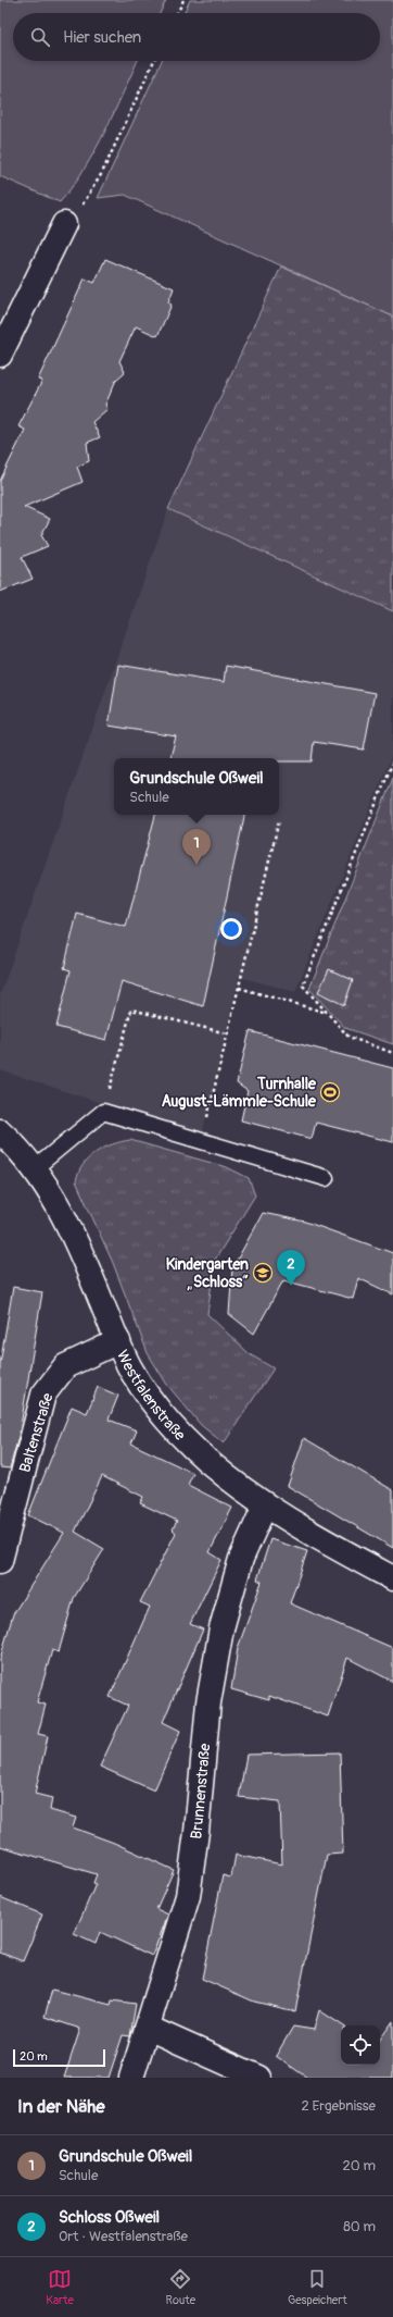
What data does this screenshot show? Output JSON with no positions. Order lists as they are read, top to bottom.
{
  "streets": {
    "street": ["Westfalenstraße", "Baltenstraße", "Brunnenstraße"]
  },
  "crossings": [
    ["Westfalenstraße", "Baltenstraße"],
    ["Westfalenstraße", "Brunnenstraße"]
  ],
  "places": {
    "sports": ["Turnhalle August-Lämmle-Schule"],
    "school or university": ["Kindergarten „Schloss“"]
  },
  "scale_bar": "20 m",
  "page": {
    "search": "Hier suchen",
    "popup": ["Grundschule Oßweil", "Schule"],
    "pins": ["1", "2"],
    "scale": "20 m",
    "heading": ["In der Nähe", "2 Ergebnisse"],
    "list": [
      {
        "mark": "1",
        "name": "Grundschule Oßweil",
        "note": "Schule",
        "value": "20 m"
      },
      {
        "mark": "2",
        "name": "Schloss Oßweil",
        "note": "Ort · Westfalenstraße",
        "value": "80 m"
      }
    ],
    "nav": ["Karte", "Route", "Gespeichert"]
  }
}
